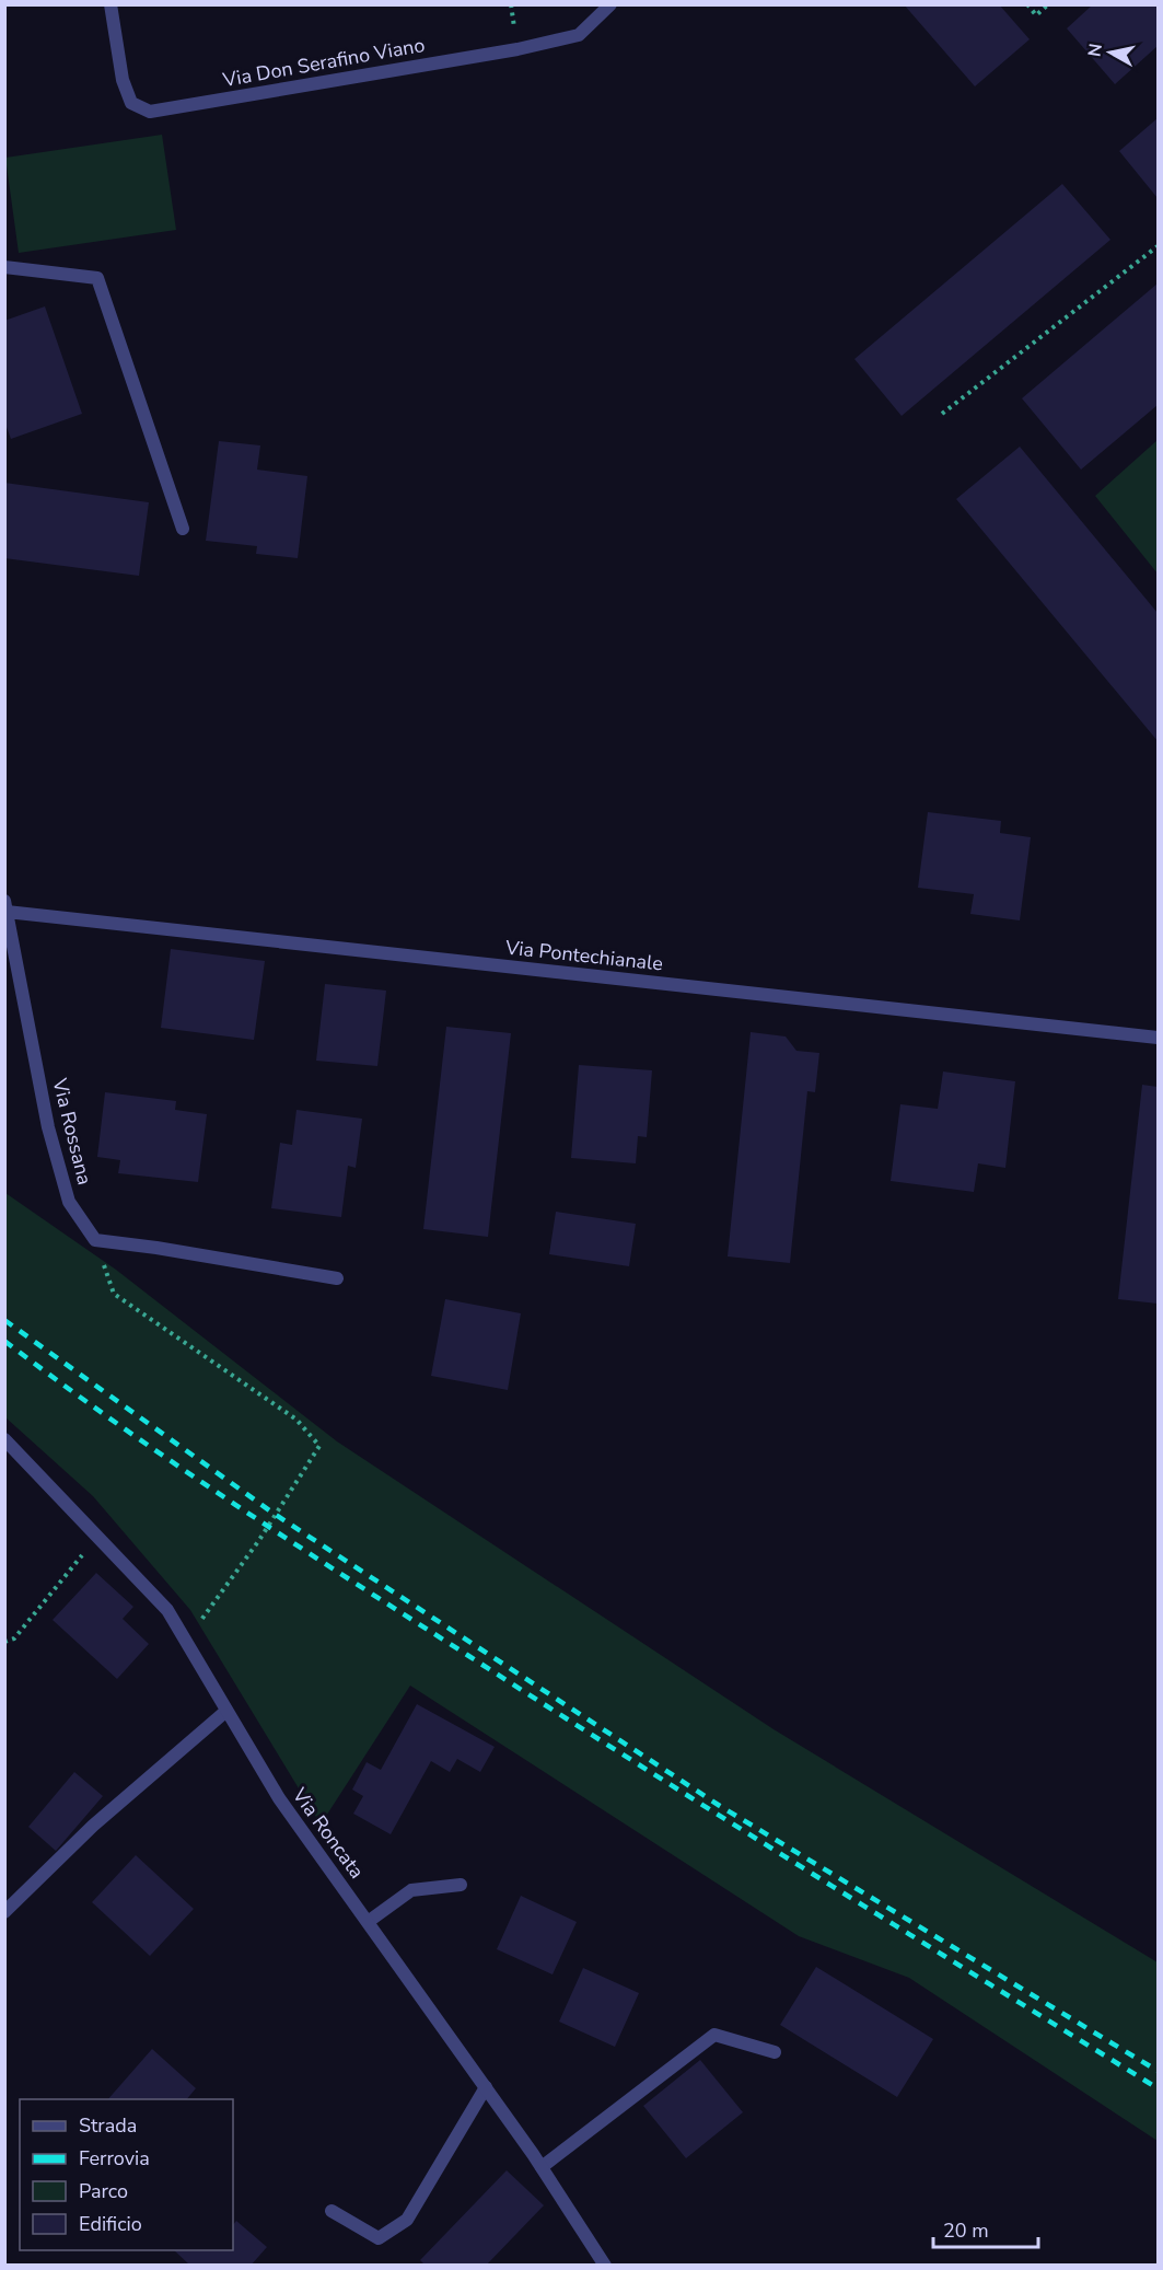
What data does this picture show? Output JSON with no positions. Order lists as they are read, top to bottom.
{
  "streets": {
    "street": [
      "Via Don Serafino Viano",
      "Via Pontechianale",
      "Via Rossana",
      "Via Roncata"
    ]
  },
  "crossings": [
    ["Via Pontechianale", "Via Rossana"]
  ],
  "legend": [
    "Strada",
    "Ferrovia",
    "Parco",
    "Edificio"
  ],
  "scale_bar": "20 m",
  "north": "left"
}
